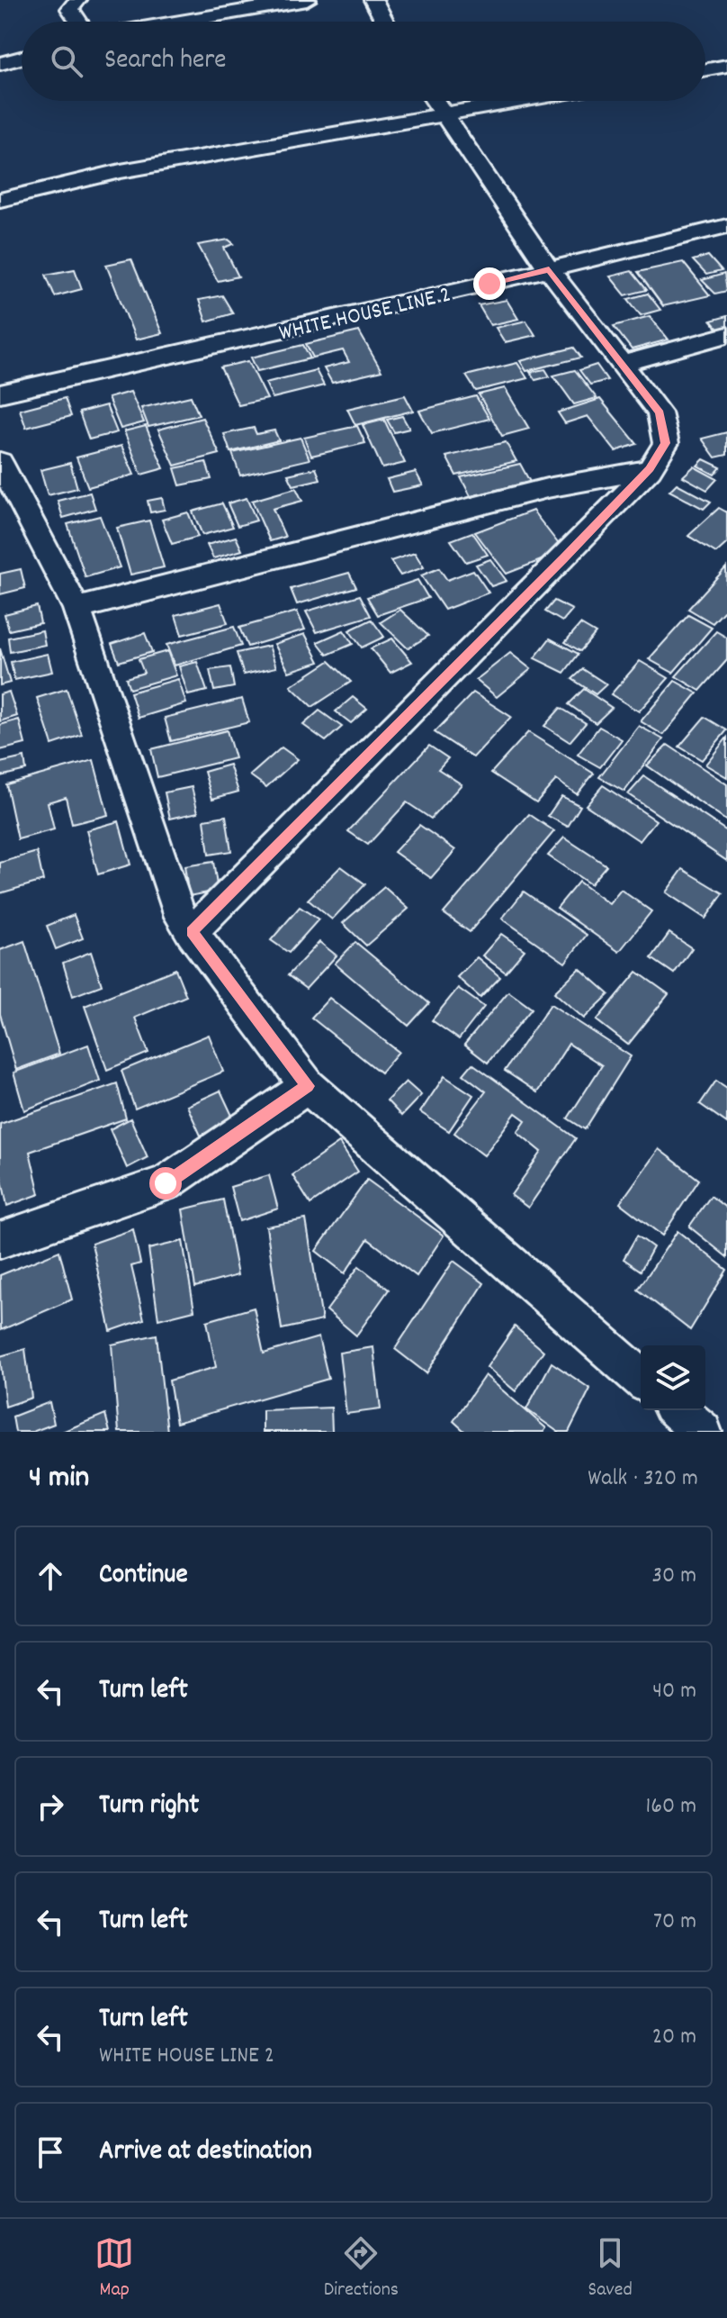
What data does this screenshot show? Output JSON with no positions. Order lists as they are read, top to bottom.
{
  "streets": {
    "street": ["WHITE HOUSE LINE 2"]
  },
  "page": {
    "search": "Search here",
    "heading": ["4 min", "Walk · 320 m"],
    "list": [
      ["Continue", "30 m"],
      ["Turn left", "40 m"],
      ["Turn right", "160 m"],
      ["Turn left", "70 m"],
      ["Turn left", "WHITE HOUSE LINE 2", "20 m"],
      "Arrive at destination"
    ],
    "nav": ["Map", "Directions", "Saved"]
  }
}
